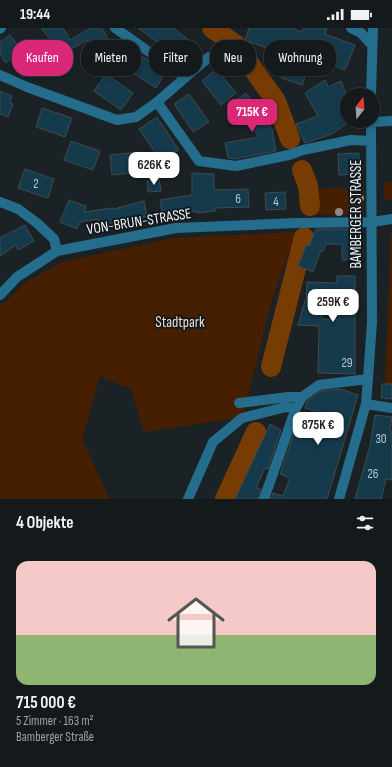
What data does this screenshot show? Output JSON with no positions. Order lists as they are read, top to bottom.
{
  "streets": {
    "street": ["BAMBERGER STRASSE", "VON-BRUN-STRASSE"]
  },
  "crossings": [
    ["BAMBERGER STRASSE", "VON-BRUN-STRASSE"]
  ],
  "parks": ["Stadtpark"],
  "house_numbers": [
    "2",
    "6",
    "4",
    "29",
    "30",
    "26"
  ],
  "north": "top",
  "page": {
    "status": "19:44",
    "chip": [
      "Kaufen",
      "Mieten",
      "Filter",
      "Neu",
      "Wohnung"
    ],
    "price": [
      "715K €",
      "626K €",
      "259K €",
      "875K €"
    ],
    "heading": "4 Objekte",
    "list": [
      {
        "name": "715 000 €",
        "note": "5 Zimmer · 163 m² · Bamberger Straße"
      }
    ]
  }
}
